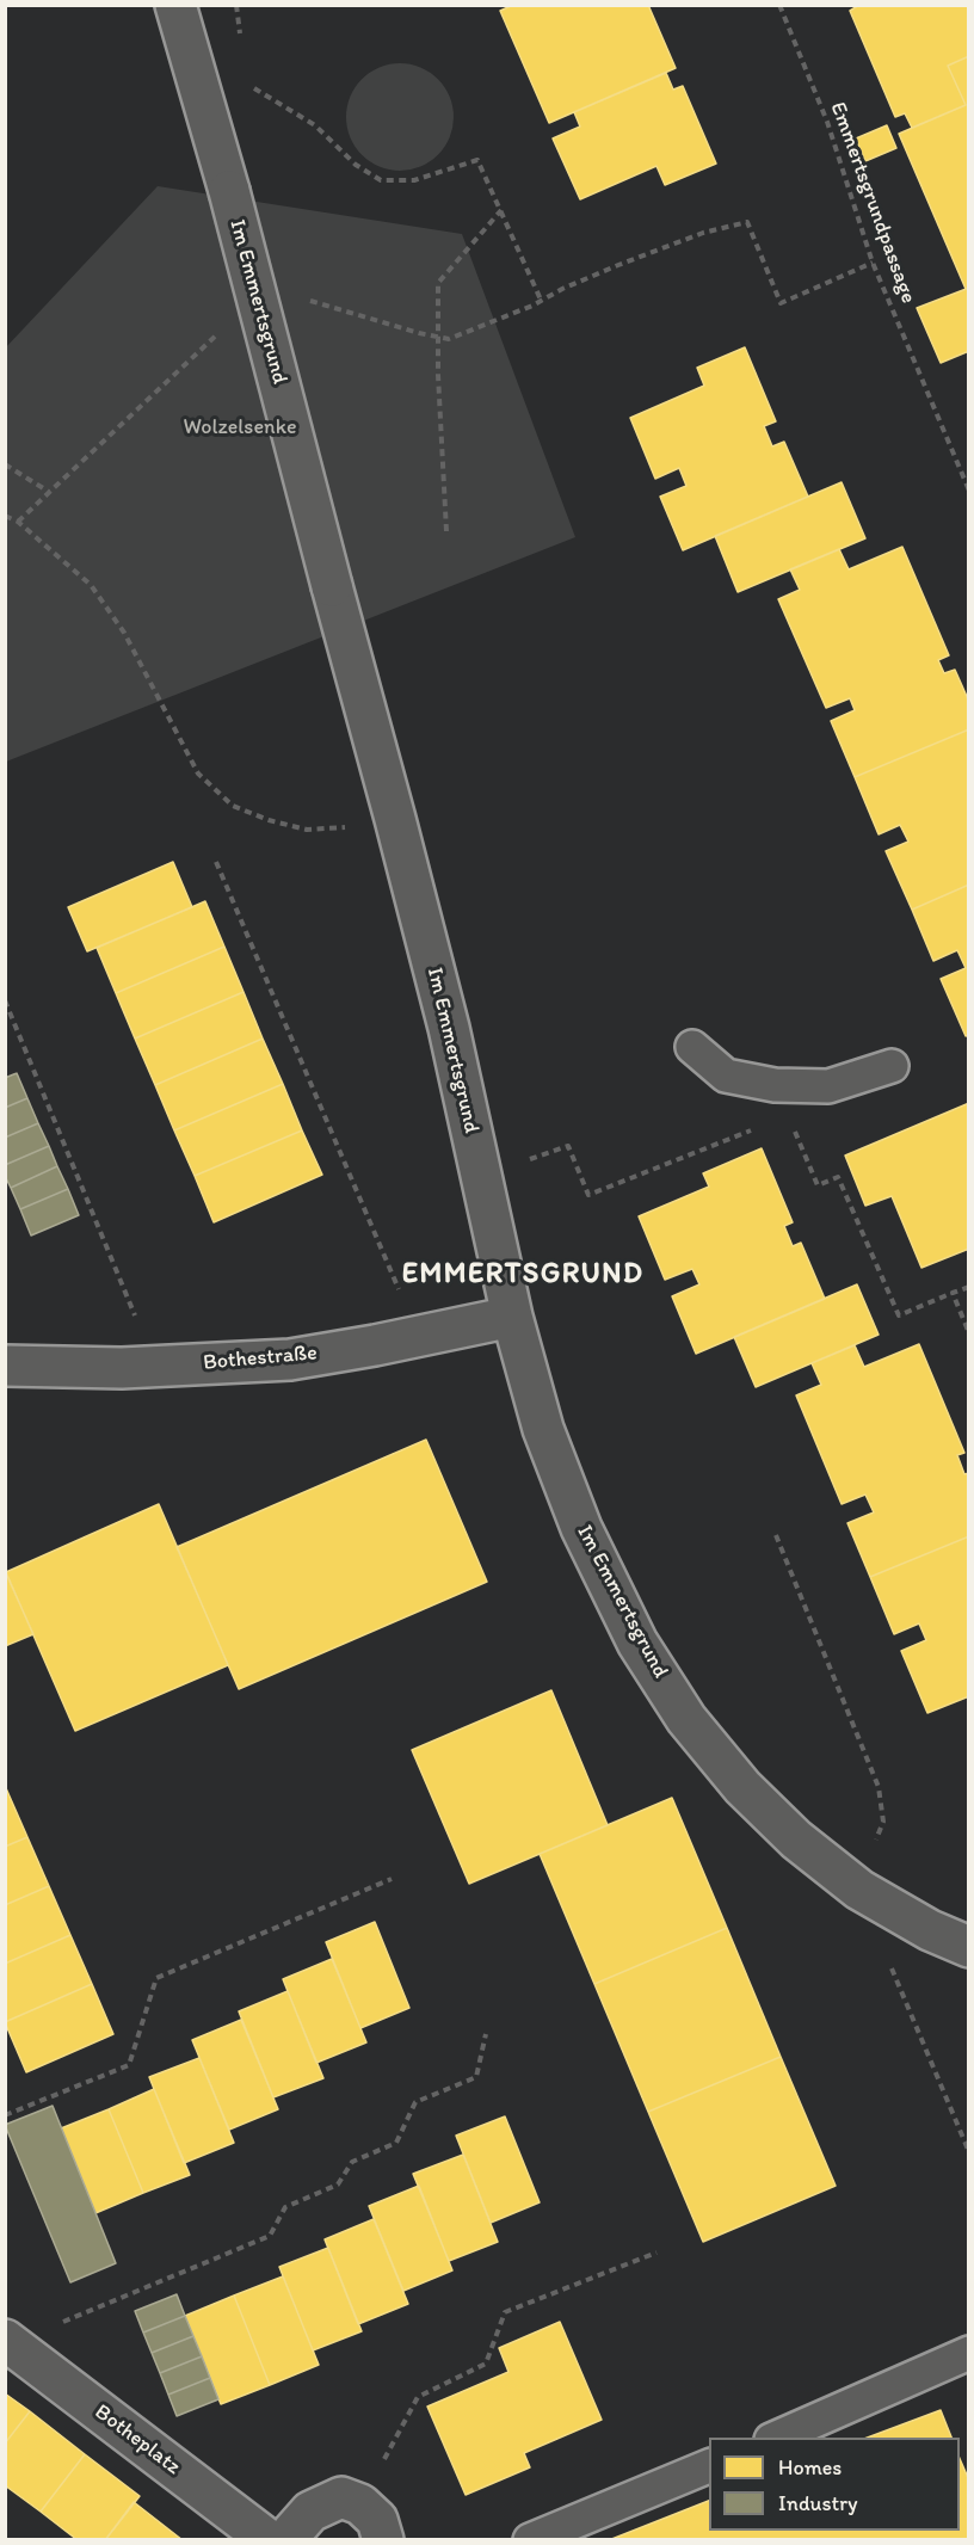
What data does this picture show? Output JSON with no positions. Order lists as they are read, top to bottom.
{
  "streets": {
    "street": ["Im Emmertsgrund", "Bothestraße", "Botheplatz"],
    "path": ["Emmertsgrundpassage"]
  },
  "crossings": [
    ["Im Emmertsgrund", "Bothestraße"]
  ],
  "districts": ["EMMERTSGRUND"],
  "parks": ["Wolzelsenke"],
  "legend": ["Homes", "Industry"]
}
